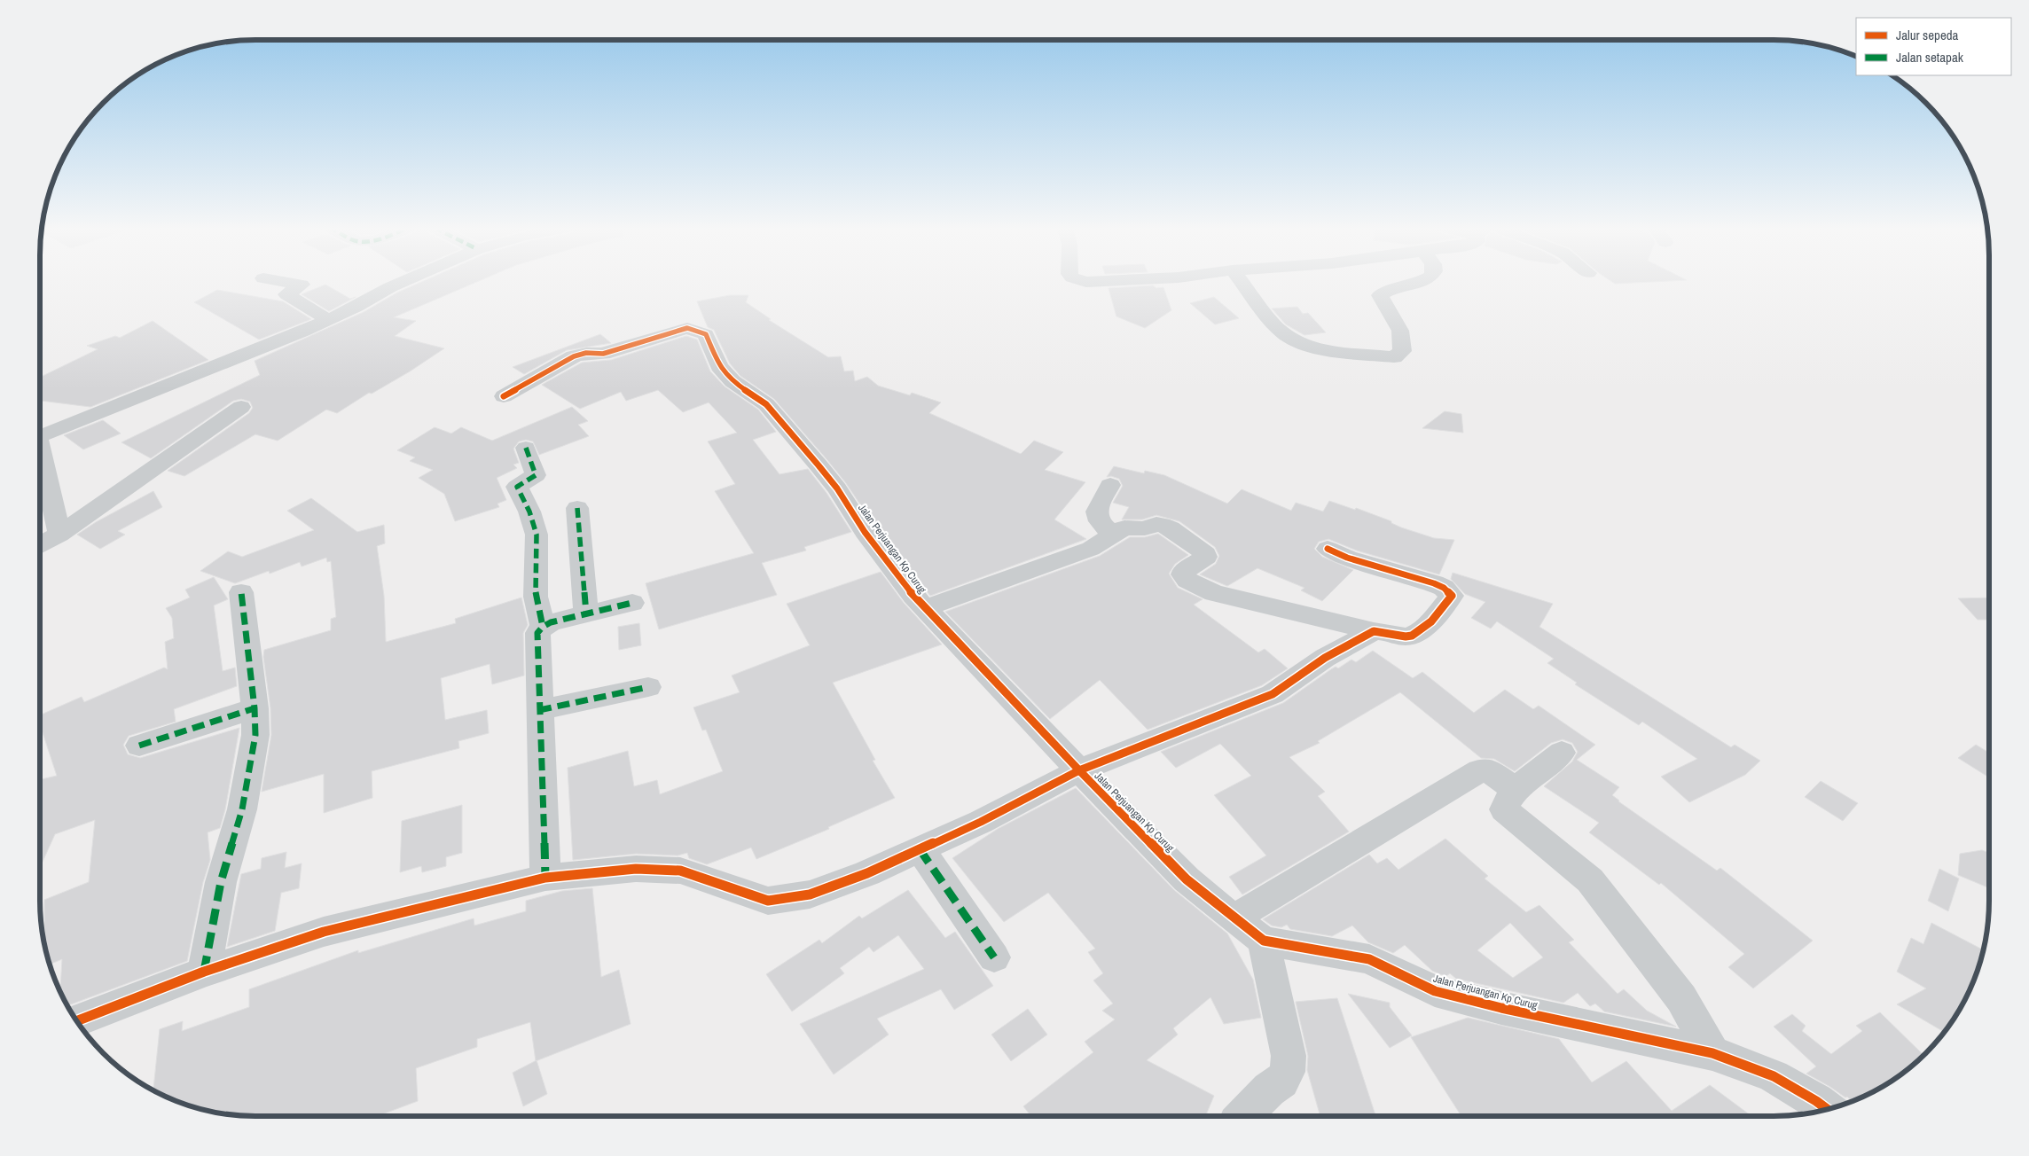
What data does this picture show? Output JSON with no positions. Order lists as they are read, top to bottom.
{
  "streets": {
    "street": ["Jalan Perjuangan Kp Curug"]
  },
  "legend": ["Jalur sepeda", "Jalan setapak"]
}
